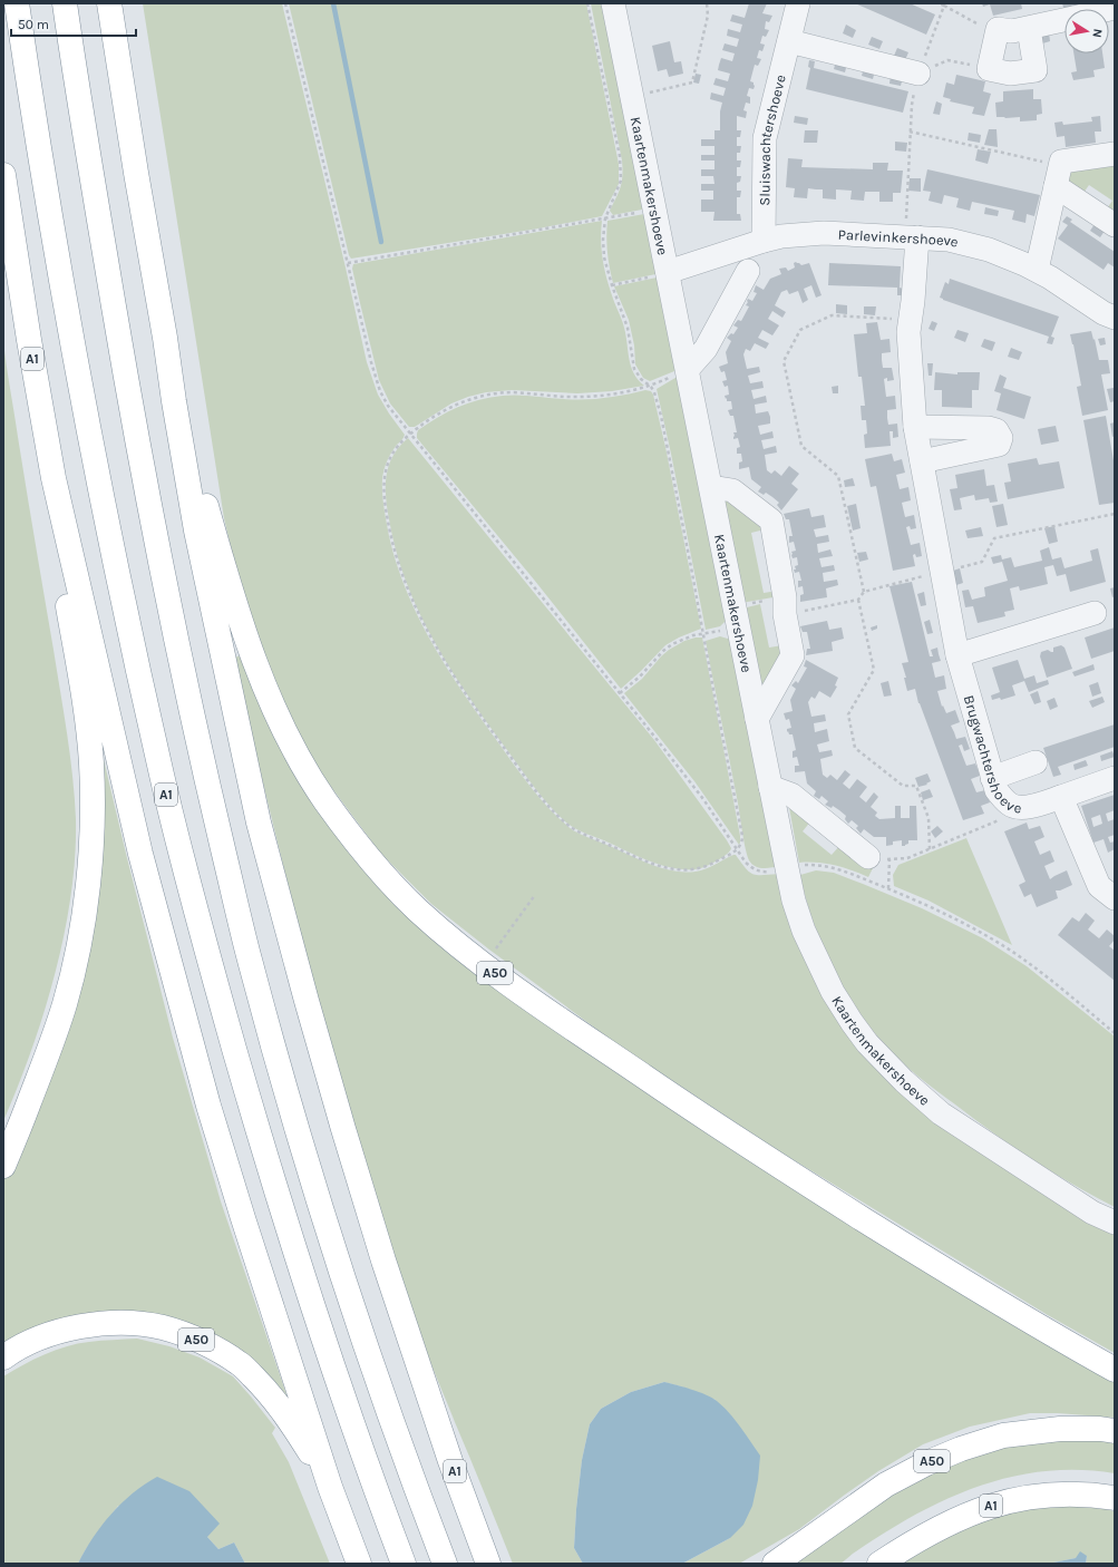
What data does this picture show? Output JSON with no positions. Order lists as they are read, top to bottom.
{
  "streets": {
    "highway": ["A1", "A50"],
    "street": [
      "Sluiswachtershoeve",
      "Kaartenmakershoeve",
      "Parlevinkershoeve",
      "Brugwachtershoeve"
    ]
  },
  "crossings": [
    ["Sluiswachtershoeve", "Parlevinkershoeve"],
    ["Kaartenmakershoeve", "Parlevinkershoeve"],
    ["Parlevinkershoeve", "Brugwachtershoeve"],
    ["A1", "A50"]
  ],
  "scale_bar": "50 m",
  "north": "right"
}
